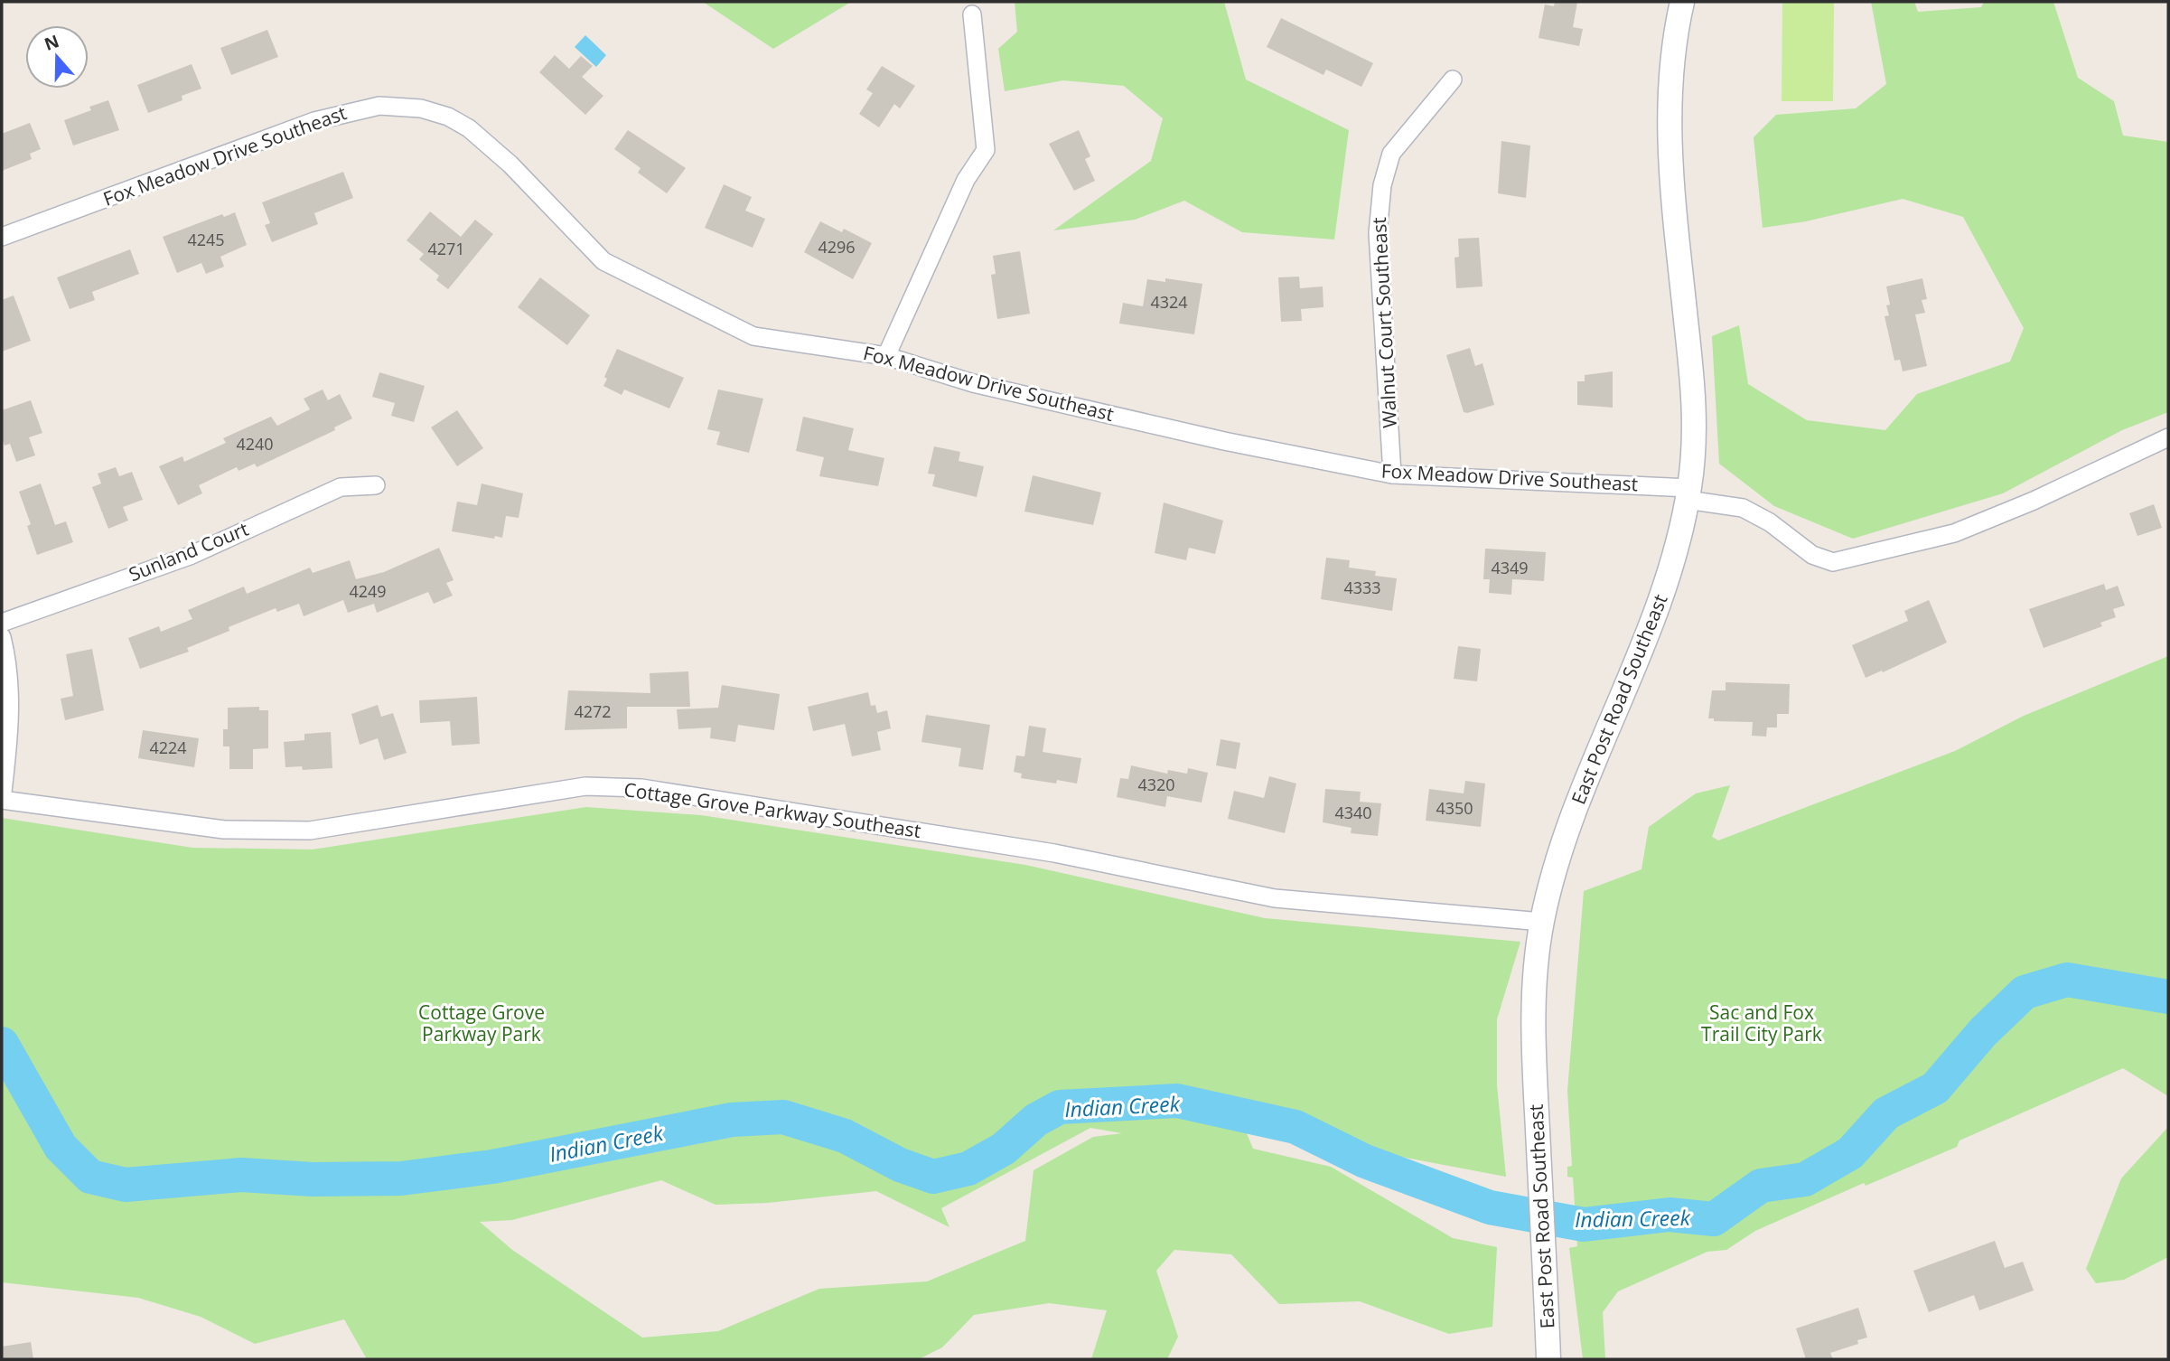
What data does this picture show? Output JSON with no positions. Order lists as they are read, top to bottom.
{
  "streets": {
    "main road": ["East Post Road Southeast"],
    "street": [
      "Fox Meadow Drive Southeast",
      "Walnut Court Southeast",
      "Sunland Court",
      "Cottage Grove Parkway Southeast"
    ]
  },
  "crossings": [
    ["Fox Meadow Drive Southeast", "Walnut Court Southeast"],
    ["Fox Meadow Drive Southeast", "East Post Road Southeast"],
    ["East Post Road Southeast", "Cottage Grove Parkway Southeast"]
  ],
  "water": ["Indian Creek"],
  "parks": ["Cottage Grove Parkway Park", "Sac and Fox Trail City Park"],
  "house_numbers": [
    "4245",
    "4296",
    "4271",
    "4324",
    "4240",
    "4349",
    "4333",
    "4249",
    "4272",
    "4224",
    "4320",
    "4350",
    "4340"
  ],
  "north": "top"
}
